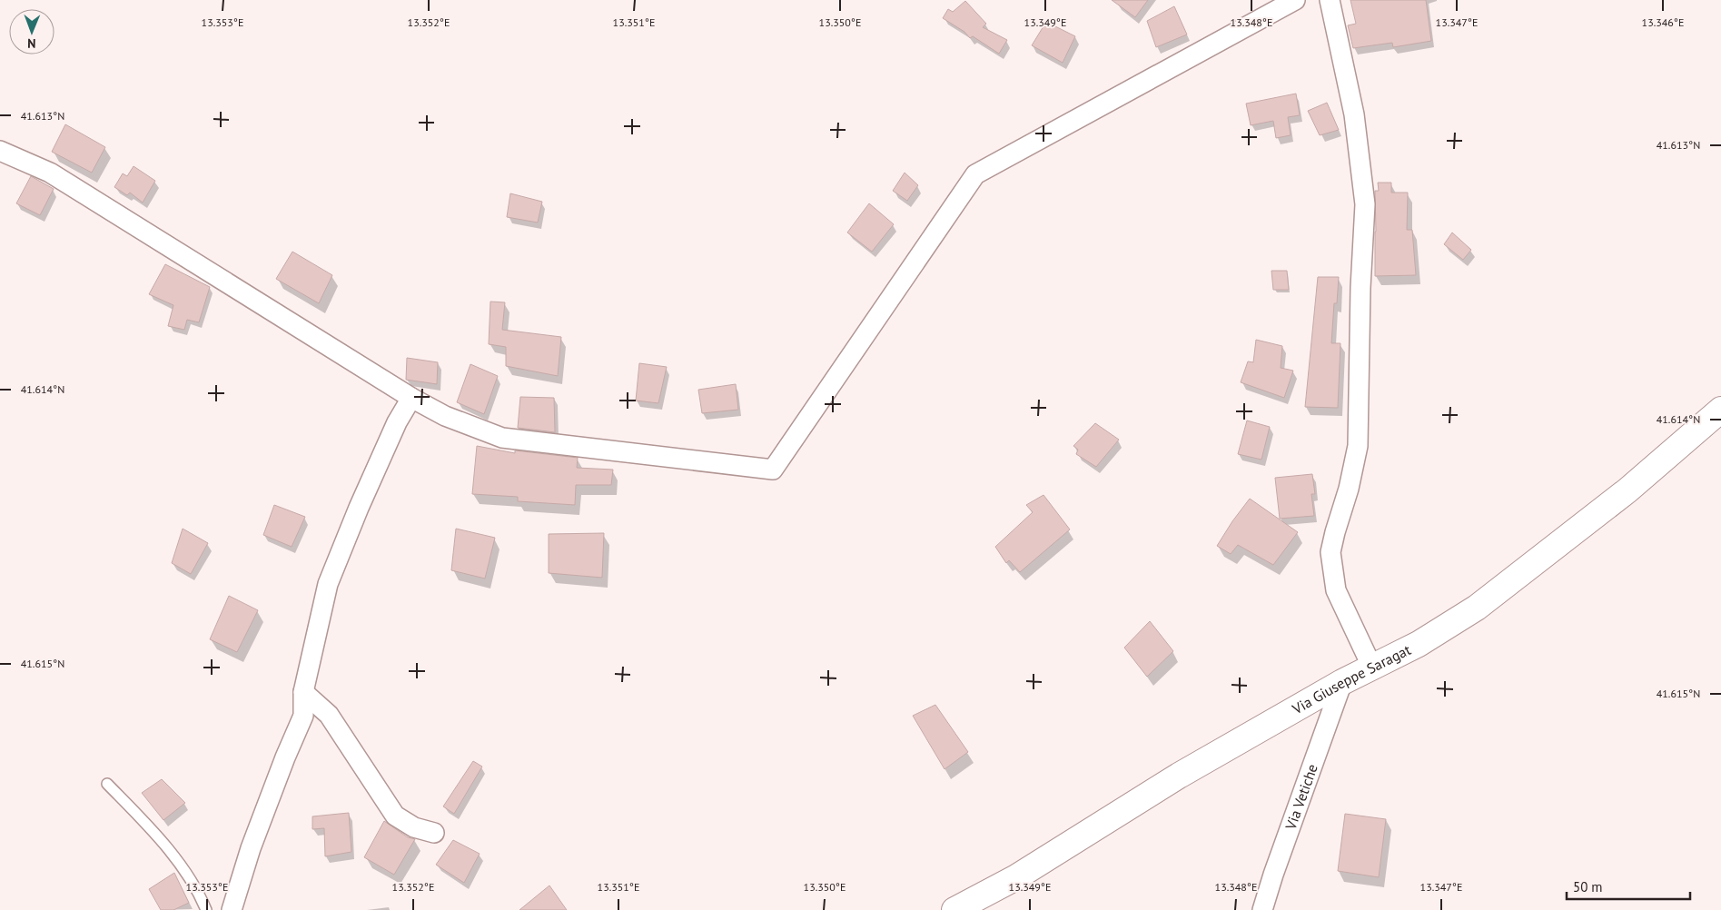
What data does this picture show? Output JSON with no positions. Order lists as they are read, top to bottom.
{
  "streets": {
    "street": ["Via Giuseppe Saragat", "Via Vetiche"]
  },
  "crossings": [
    ["Via Giuseppe Saragat", "Via Vetiche"]
  ],
  "scale_bar": "50 m",
  "north": "bottom",
  "coordinates": [
    "13.353°E",
    "13.352°E",
    "13.351°E",
    "13.350°E",
    "13.349°E",
    "13.348°E",
    "13.347°E",
    "13.346°E",
    "41.613°N",
    "41.614°N",
    "41.615°N"
  ]
}
